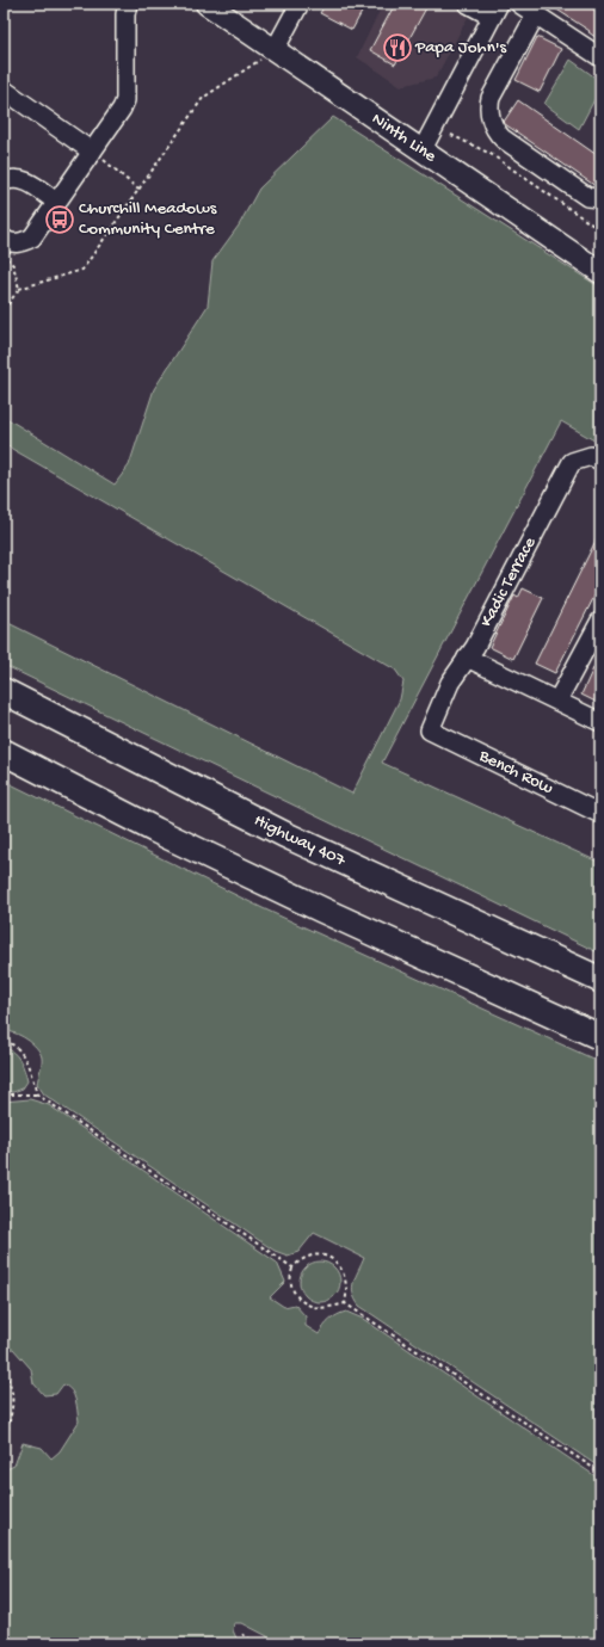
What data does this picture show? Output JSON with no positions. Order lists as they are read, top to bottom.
{
  "streets": {
    "highway": ["Highway 407"],
    "main road": ["Ninth Line"],
    "street": ["Kadic Terrace", "Bench Row"]
  },
  "crossings": [
    ["Kadic Terrace", "Bench Row"]
  ],
  "places": {
    "restaurant": ["Papa John's"],
    "bus stop": ["Churchill Meadows Community Centre"]
  }
}
